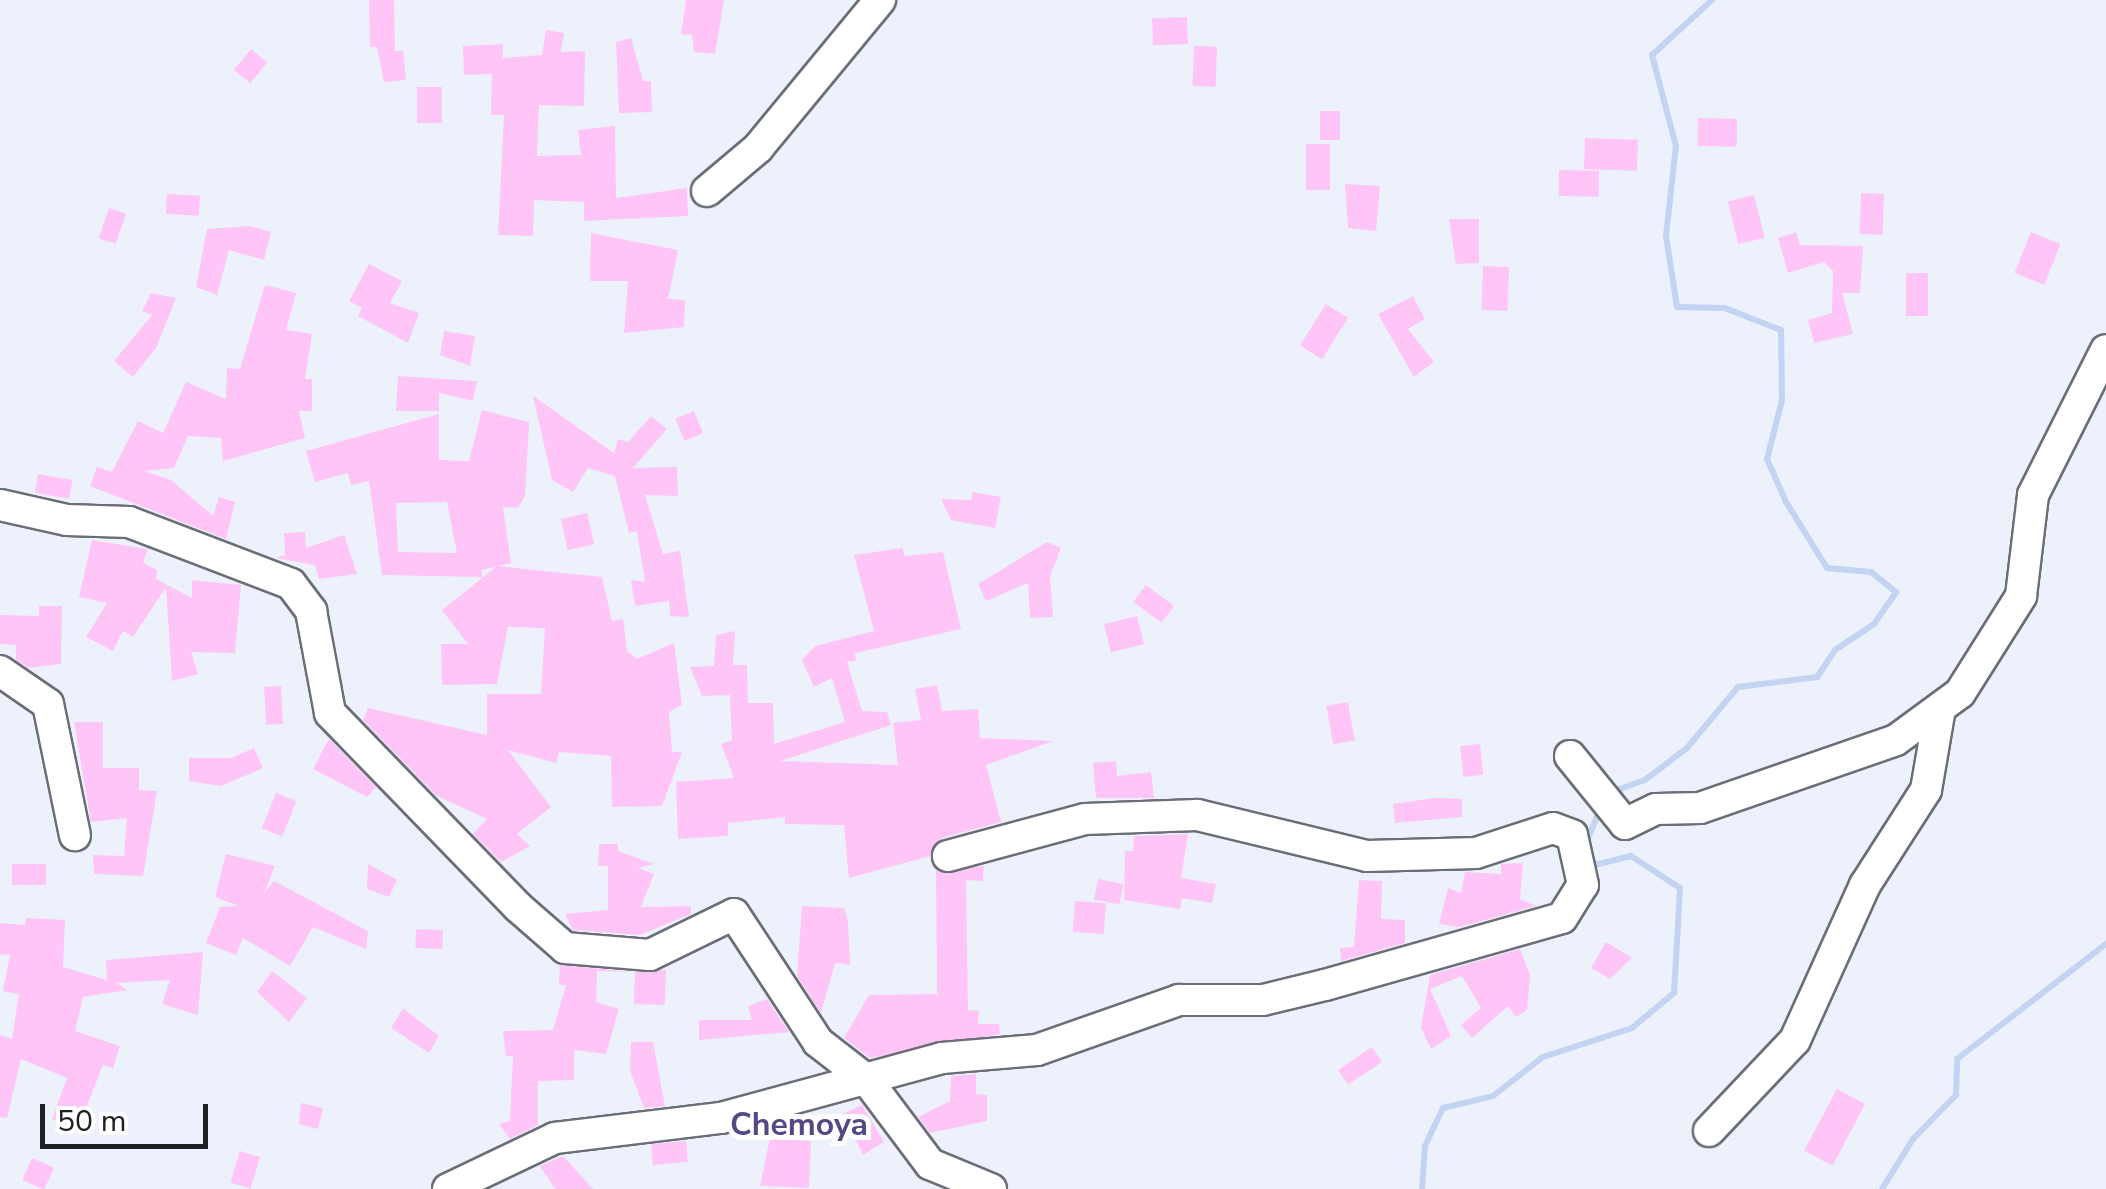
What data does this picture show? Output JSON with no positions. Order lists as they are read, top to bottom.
{
  "districts": ["Chemoya"],
  "scale_bar": "50 m"
}
